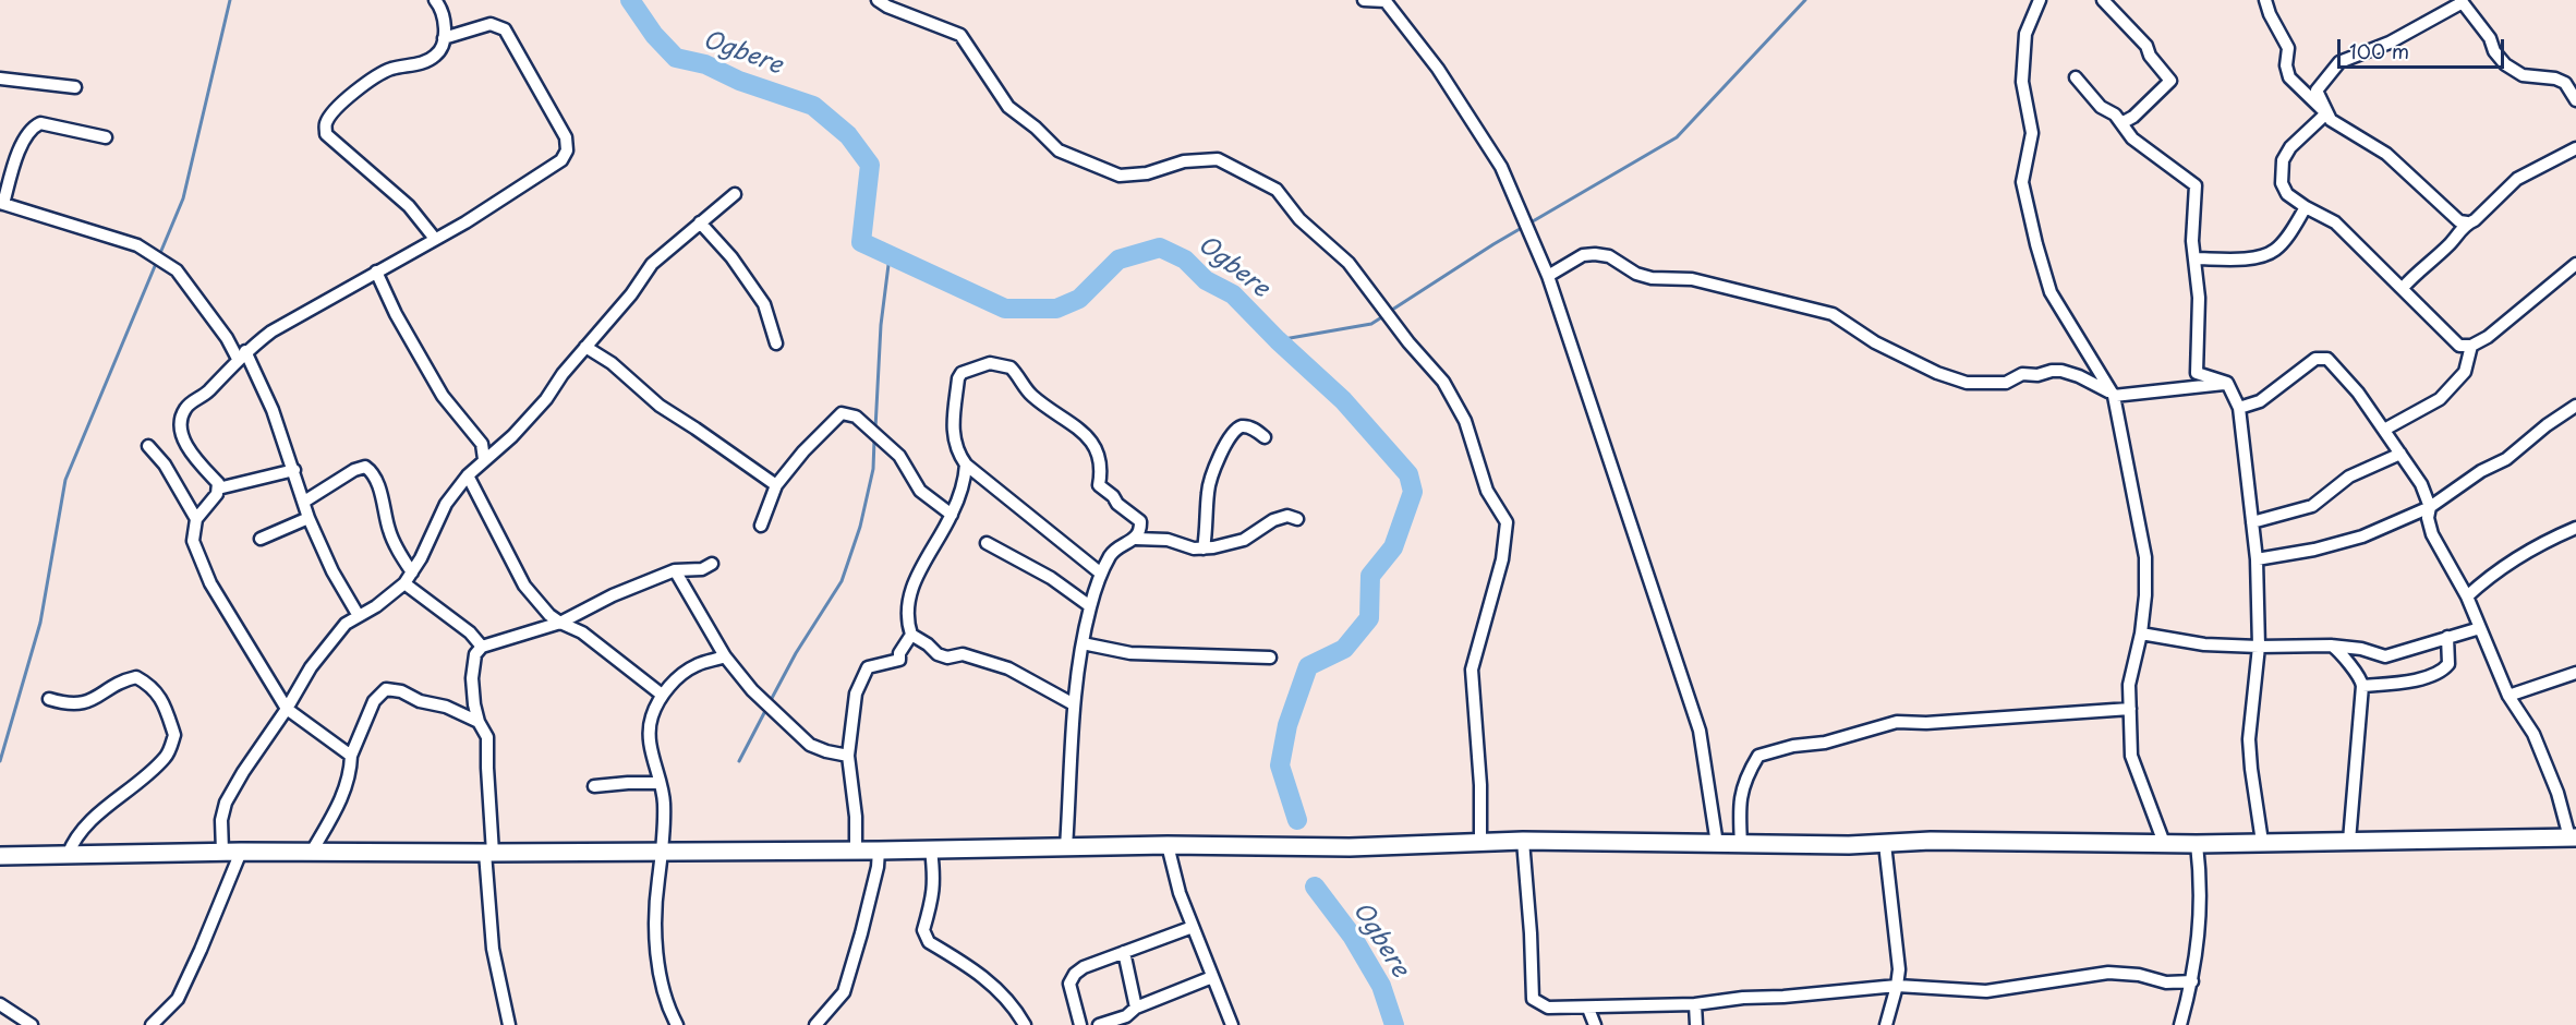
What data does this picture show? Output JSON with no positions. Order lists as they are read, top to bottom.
{
  "water": ["Ogbere"],
  "scale_bar": "100 m"
}
